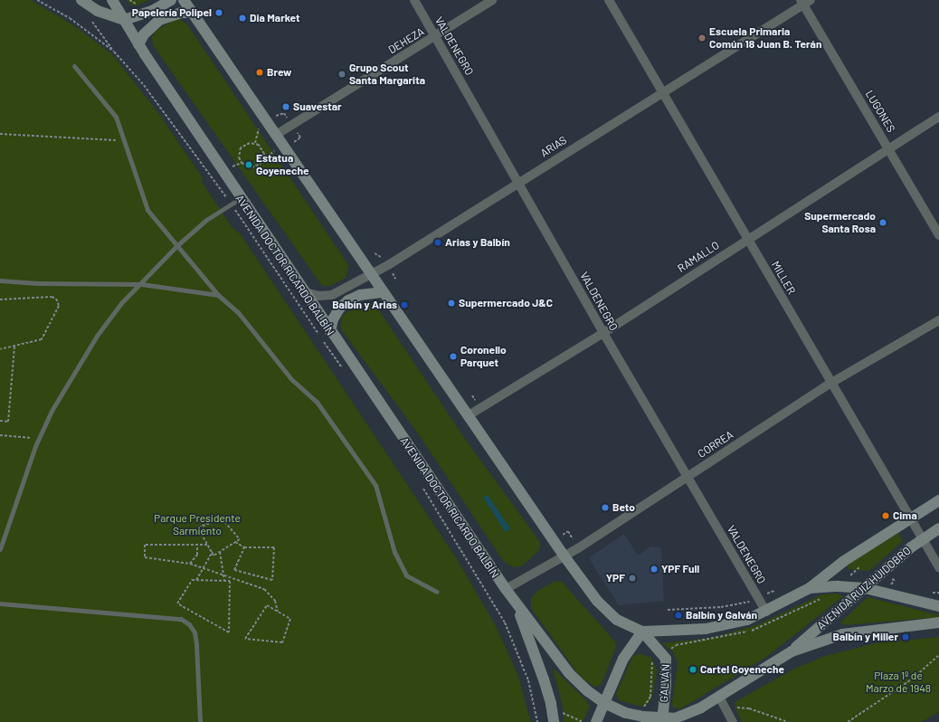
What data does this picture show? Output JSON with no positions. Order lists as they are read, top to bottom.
{
  "streets": {
    "main road": ["AVENIDA DOCTOR RICARDO BALBÍN", "AVENIDA RUIZ HUIDOBRO", "GALVÁN"],
    "street": [
      "DEHEZA",
      "VALDENEGRO",
      "LUGONES",
      "ARIAS",
      "RAMALLO",
      "MILLER",
      "CORREA"
    ]
  },
  "crossings": [
    ["DEHEZA", "VALDENEGRO"],
    ["VALDENEGRO", "ARIAS"],
    ["VALDENEGRO", "RAMALLO"],
    ["VALDENEGRO", "CORREA"],
    ["LUGONES", "ARIAS"],
    ["LUGONES", "RAMALLO"],
    ["ARIAS", "AVENIDA DOCTOR RICARDO BALBÍN"],
    ["ARIAS", "MILLER"],
    ["RAMALLO", "MILLER"],
    ["AVENIDA DOCTOR RICARDO BALBÍN", "CORREA"],
    ["AVENIDA DOCTOR RICARDO BALBÍN", "AVENIDA RUIZ HUIDOBRO"],
    ["AVENIDA DOCTOR RICARDO BALBÍN", "GALVÁN"],
    ["MILLER", "CORREA"],
    ["MILLER", "AVENIDA RUIZ HUIDOBRO"]
  ],
  "parks": ["Parque Presidente Sarmiento", "Plaza 1º de Marzo de 1948"],
  "places": [
    "Papelería Polipel",
    "Dia Market",
    "Escuela Primaria Común 18 Juan B. Terán",
    "Brew",
    "Grupo Scout Santa Margarita",
    "Suavestar",
    "Estatua Goyeneche",
    "Supermercado Santa Rosa",
    "Arias y Balbín",
    "Supermercado J&C",
    "Balbín y Arias",
    "Coronello Parquet",
    "Beto",
    "Cima",
    "YPF Full",
    "YPF",
    "Balbín y Galván",
    "Balbín y Miller",
    "Cartel Goyeneche"
  ]
}
